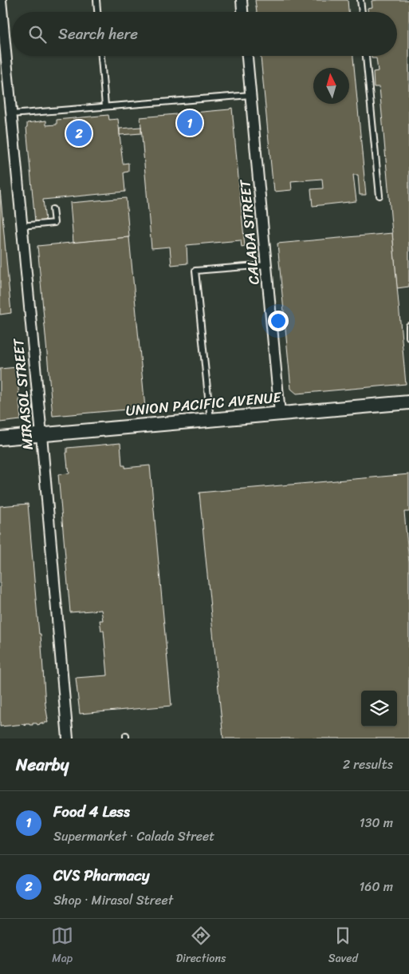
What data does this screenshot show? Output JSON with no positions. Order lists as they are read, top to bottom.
{
  "streets": {
    "street": ["CALADA STREET", "MIRASOL STREET", "UNION PACIFIC AVENUE"]
  },
  "crossings": [
    ["CALADA STREET", "UNION PACIFIC AVENUE"],
    ["MIRASOL STREET", "UNION PACIFIC AVENUE"]
  ],
  "north": "top",
  "page": {
    "search": "Search here",
    "pins": ["1", "2"],
    "heading": ["Nearby", "2 results"],
    "list": [
      {
        "mark": "1",
        "name": "Food 4 Less",
        "note": "Supermarket · Calada Street",
        "value": "130 m"
      },
      {
        "mark": "2",
        "name": "CVS Pharmacy",
        "note": "Shop · Mirasol Street",
        "value": "160 m"
      }
    ],
    "nav": ["Map", "Directions", "Saved"]
  }
}
